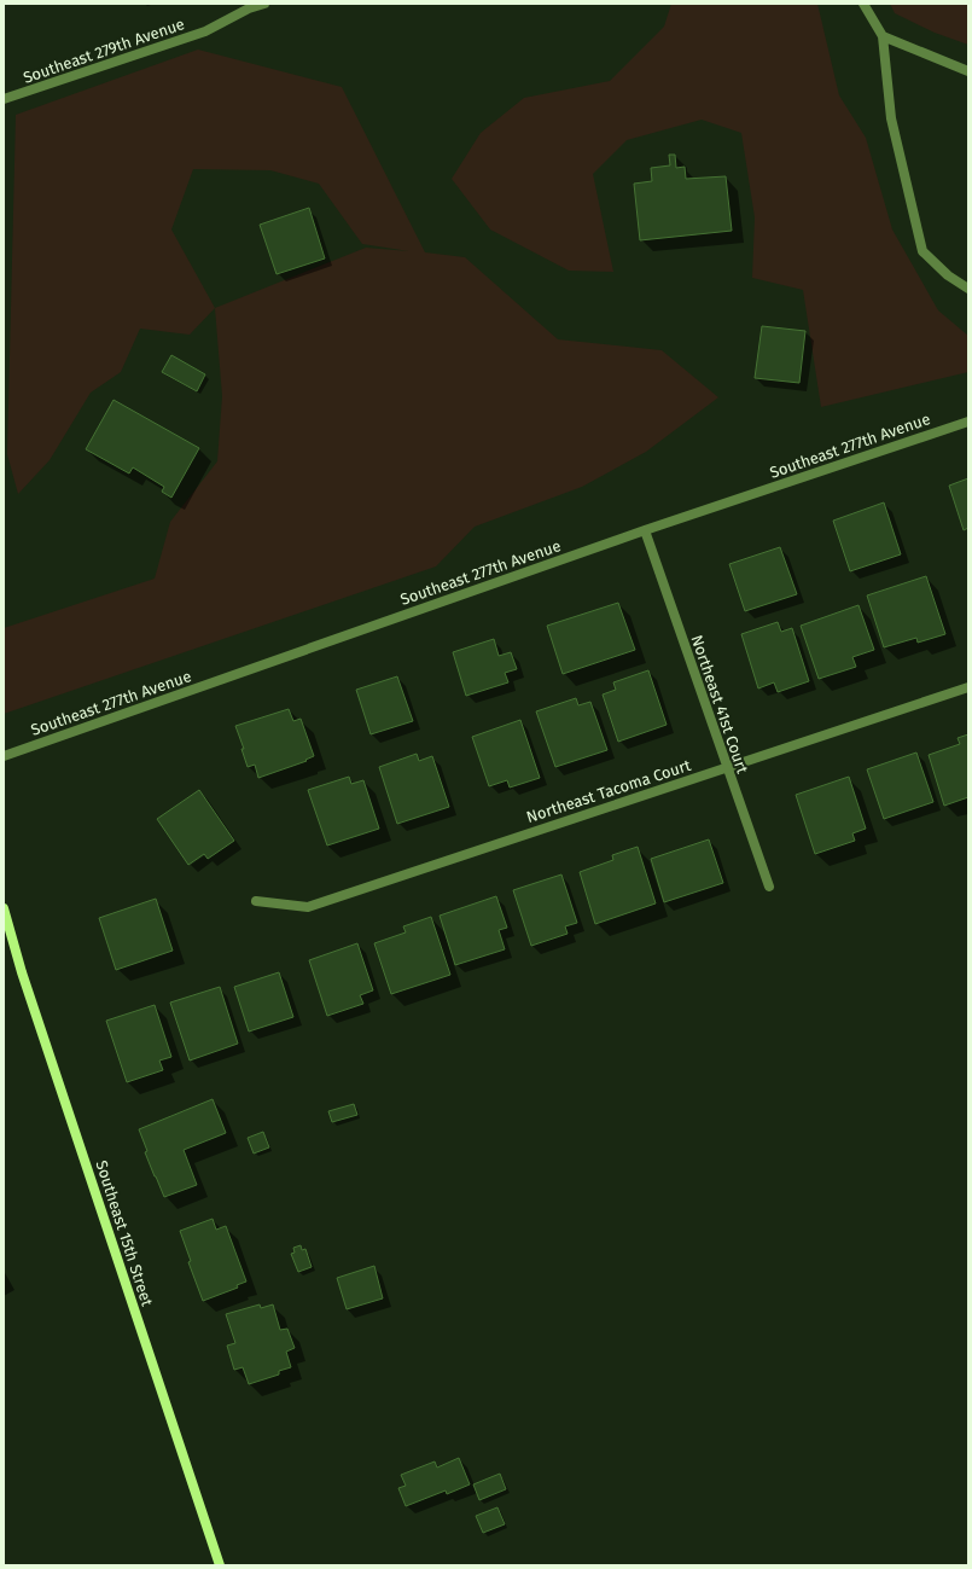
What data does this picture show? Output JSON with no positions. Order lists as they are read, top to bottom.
{
  "streets": {
    "street": [
      "Southeast 279th Avenue",
      "Southeast 277th Avenue",
      "Northeast 41st Court",
      "Northeast Tacoma Court",
      "Southeast 15th Street"
    ]
  },
  "crossings": [
    ["Southeast 277th Avenue", "Northeast 41st Court"],
    ["Northeast 41st Court", "Northeast Tacoma Court"]
  ]
}
